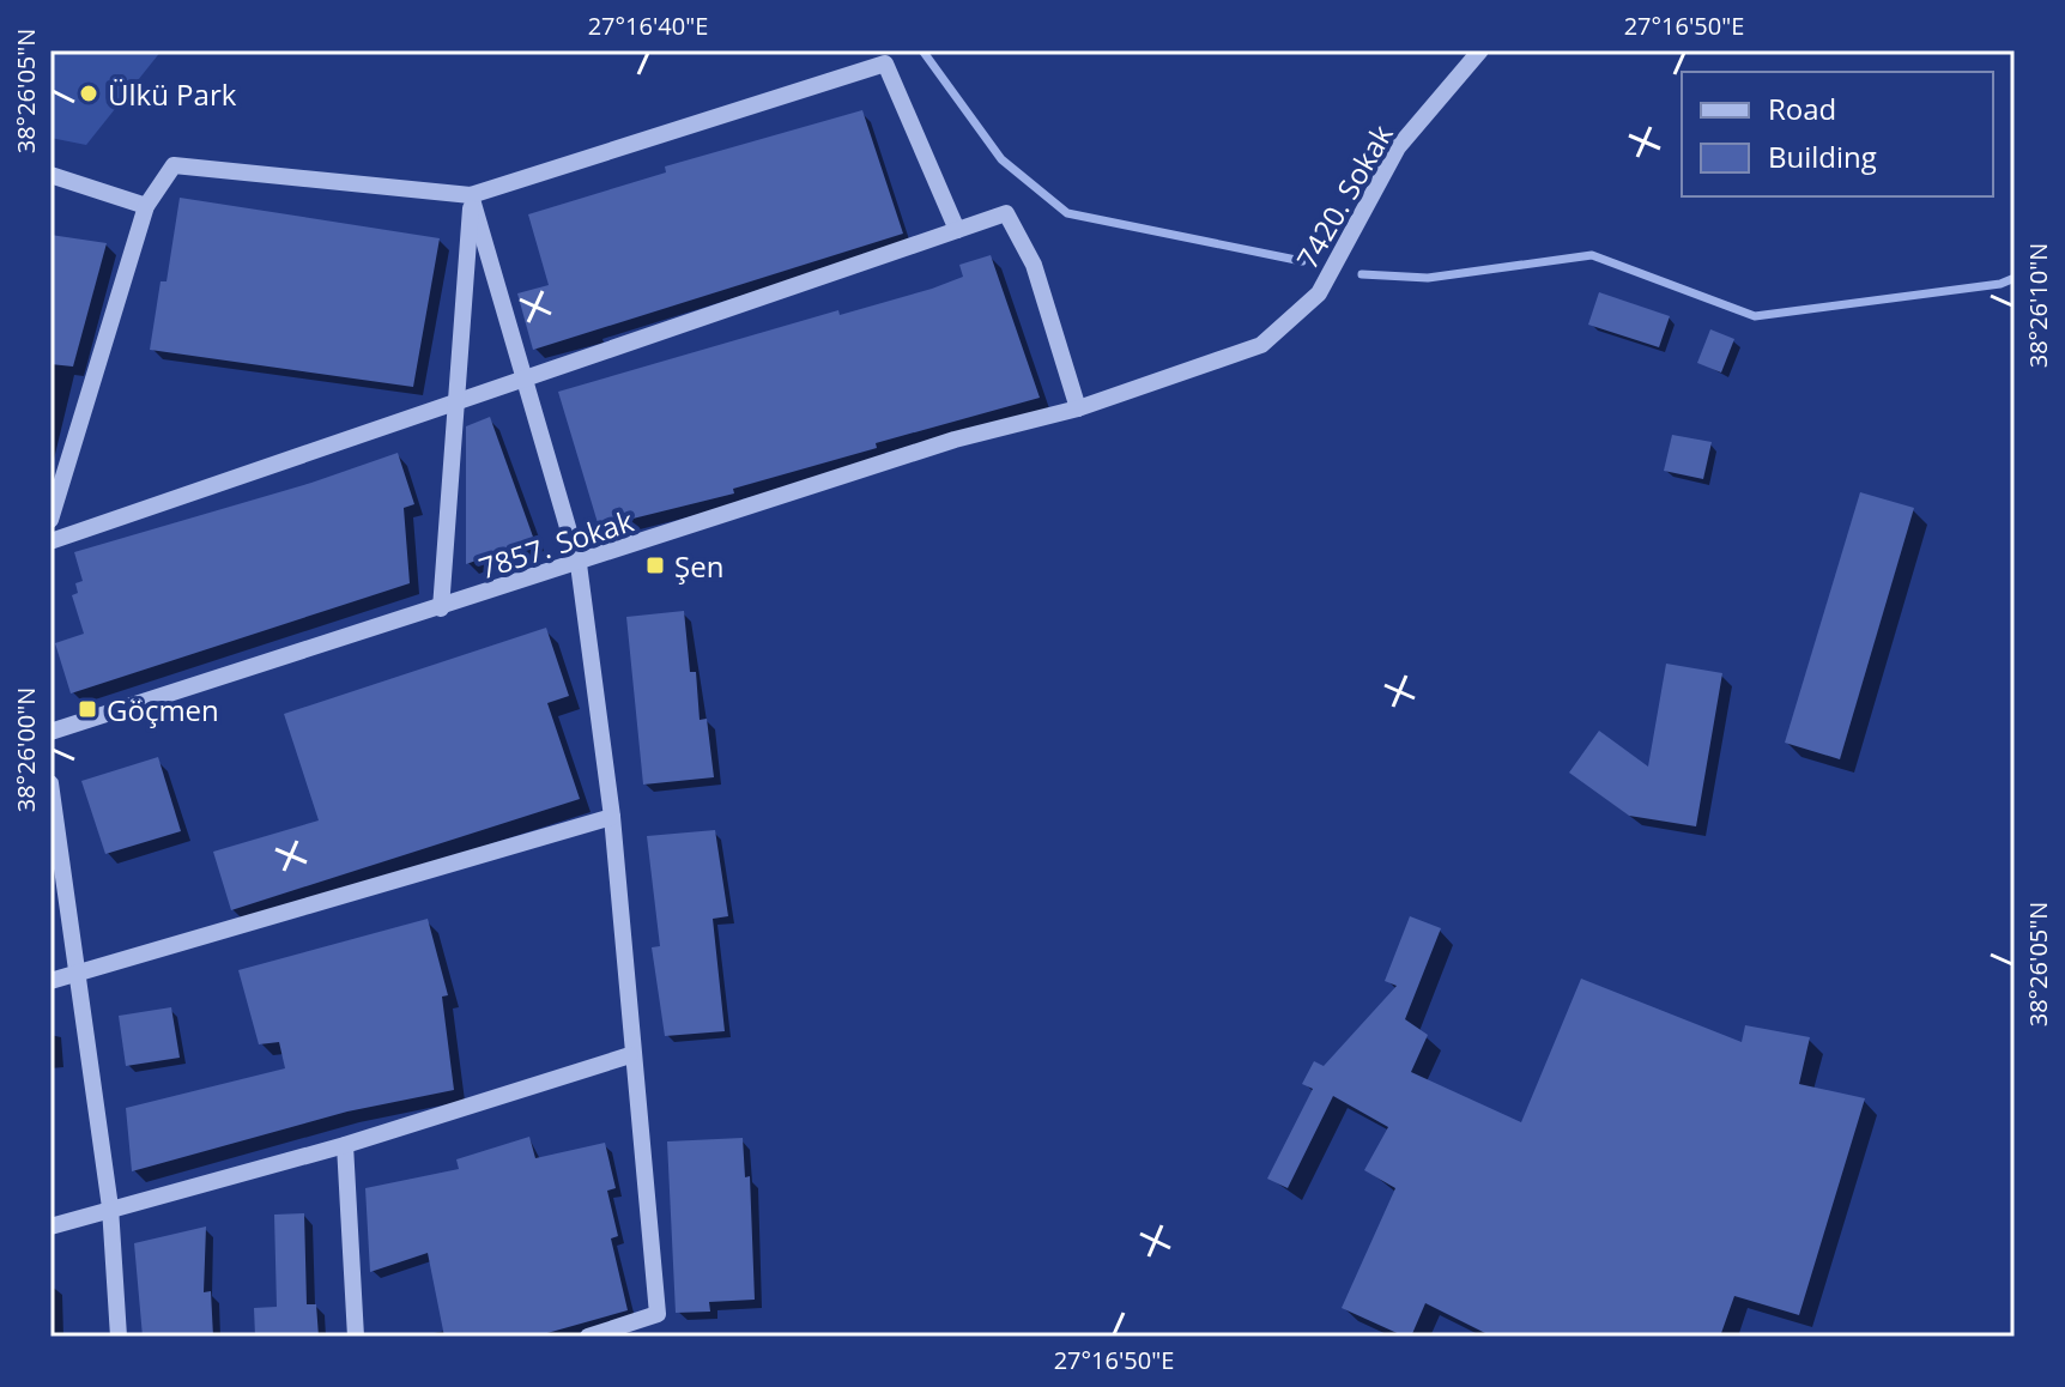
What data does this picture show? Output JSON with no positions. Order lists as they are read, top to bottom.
{
  "streets": {
    "street": ["7420. Sokak", "7857. Sokak"]
  },
  "crossings": [
    ["7420. Sokak", "7857. Sokak"]
  ],
  "places": {
    "other": ["Ülkü Park"],
    "transit": ["Şen", "Göçmen"]
  },
  "legend": ["Road", "Building"],
  "coordinates": [
    "27°16'40\"E",
    "27°16'50\"E",
    "38°26'05\"N",
    "38°26'10\"N",
    "38°26'00\"N"
  ]
}
